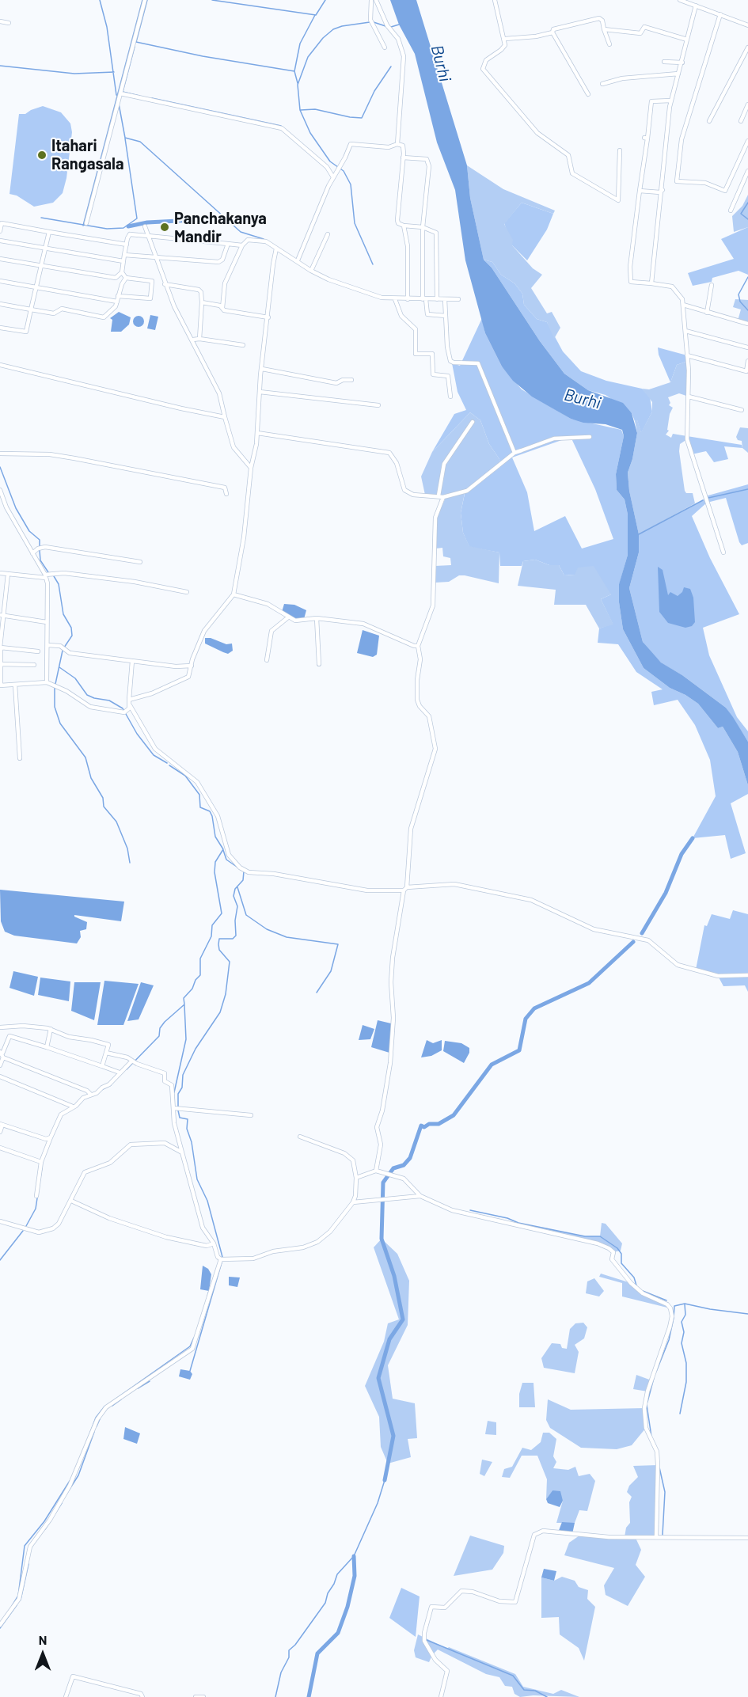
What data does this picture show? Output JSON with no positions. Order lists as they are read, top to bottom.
{
  "water": ["Burhi"],
  "places": ["Itahari Rangasala", "Panchakanya Mandir"],
  "north": "top"
}
